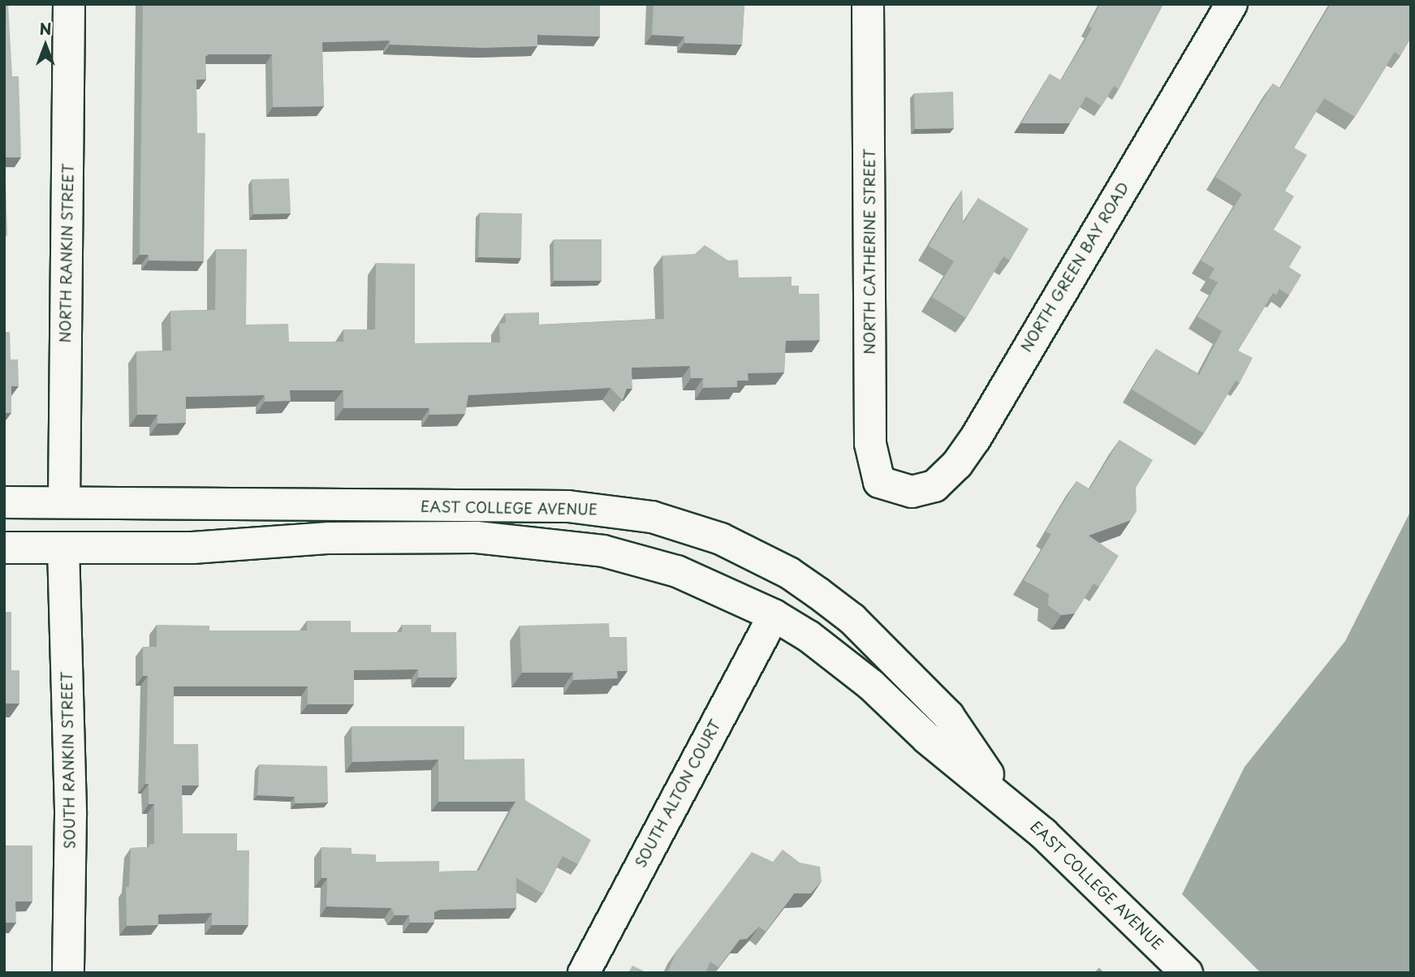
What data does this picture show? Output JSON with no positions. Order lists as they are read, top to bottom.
{
  "streets": {
    "main road": [
      "NORTH CATHERINE STREET",
      "NORTH RANKIN STREET",
      "NORTH GREEN BAY ROAD",
      "EAST COLLEGE AVENUE",
      "SOUTH RANKIN STREET",
      "SOUTH ALTON COURT"
    ]
  },
  "crossings": [
    ["NORTH CATHERINE STREET", "NORTH GREEN BAY ROAD"],
    ["NORTH RANKIN STREET", "EAST COLLEGE AVENUE"],
    ["EAST COLLEGE AVENUE", "SOUTH RANKIN STREET"],
    ["EAST COLLEGE AVENUE", "SOUTH ALTON COURT"]
  ],
  "north": "top"
}
